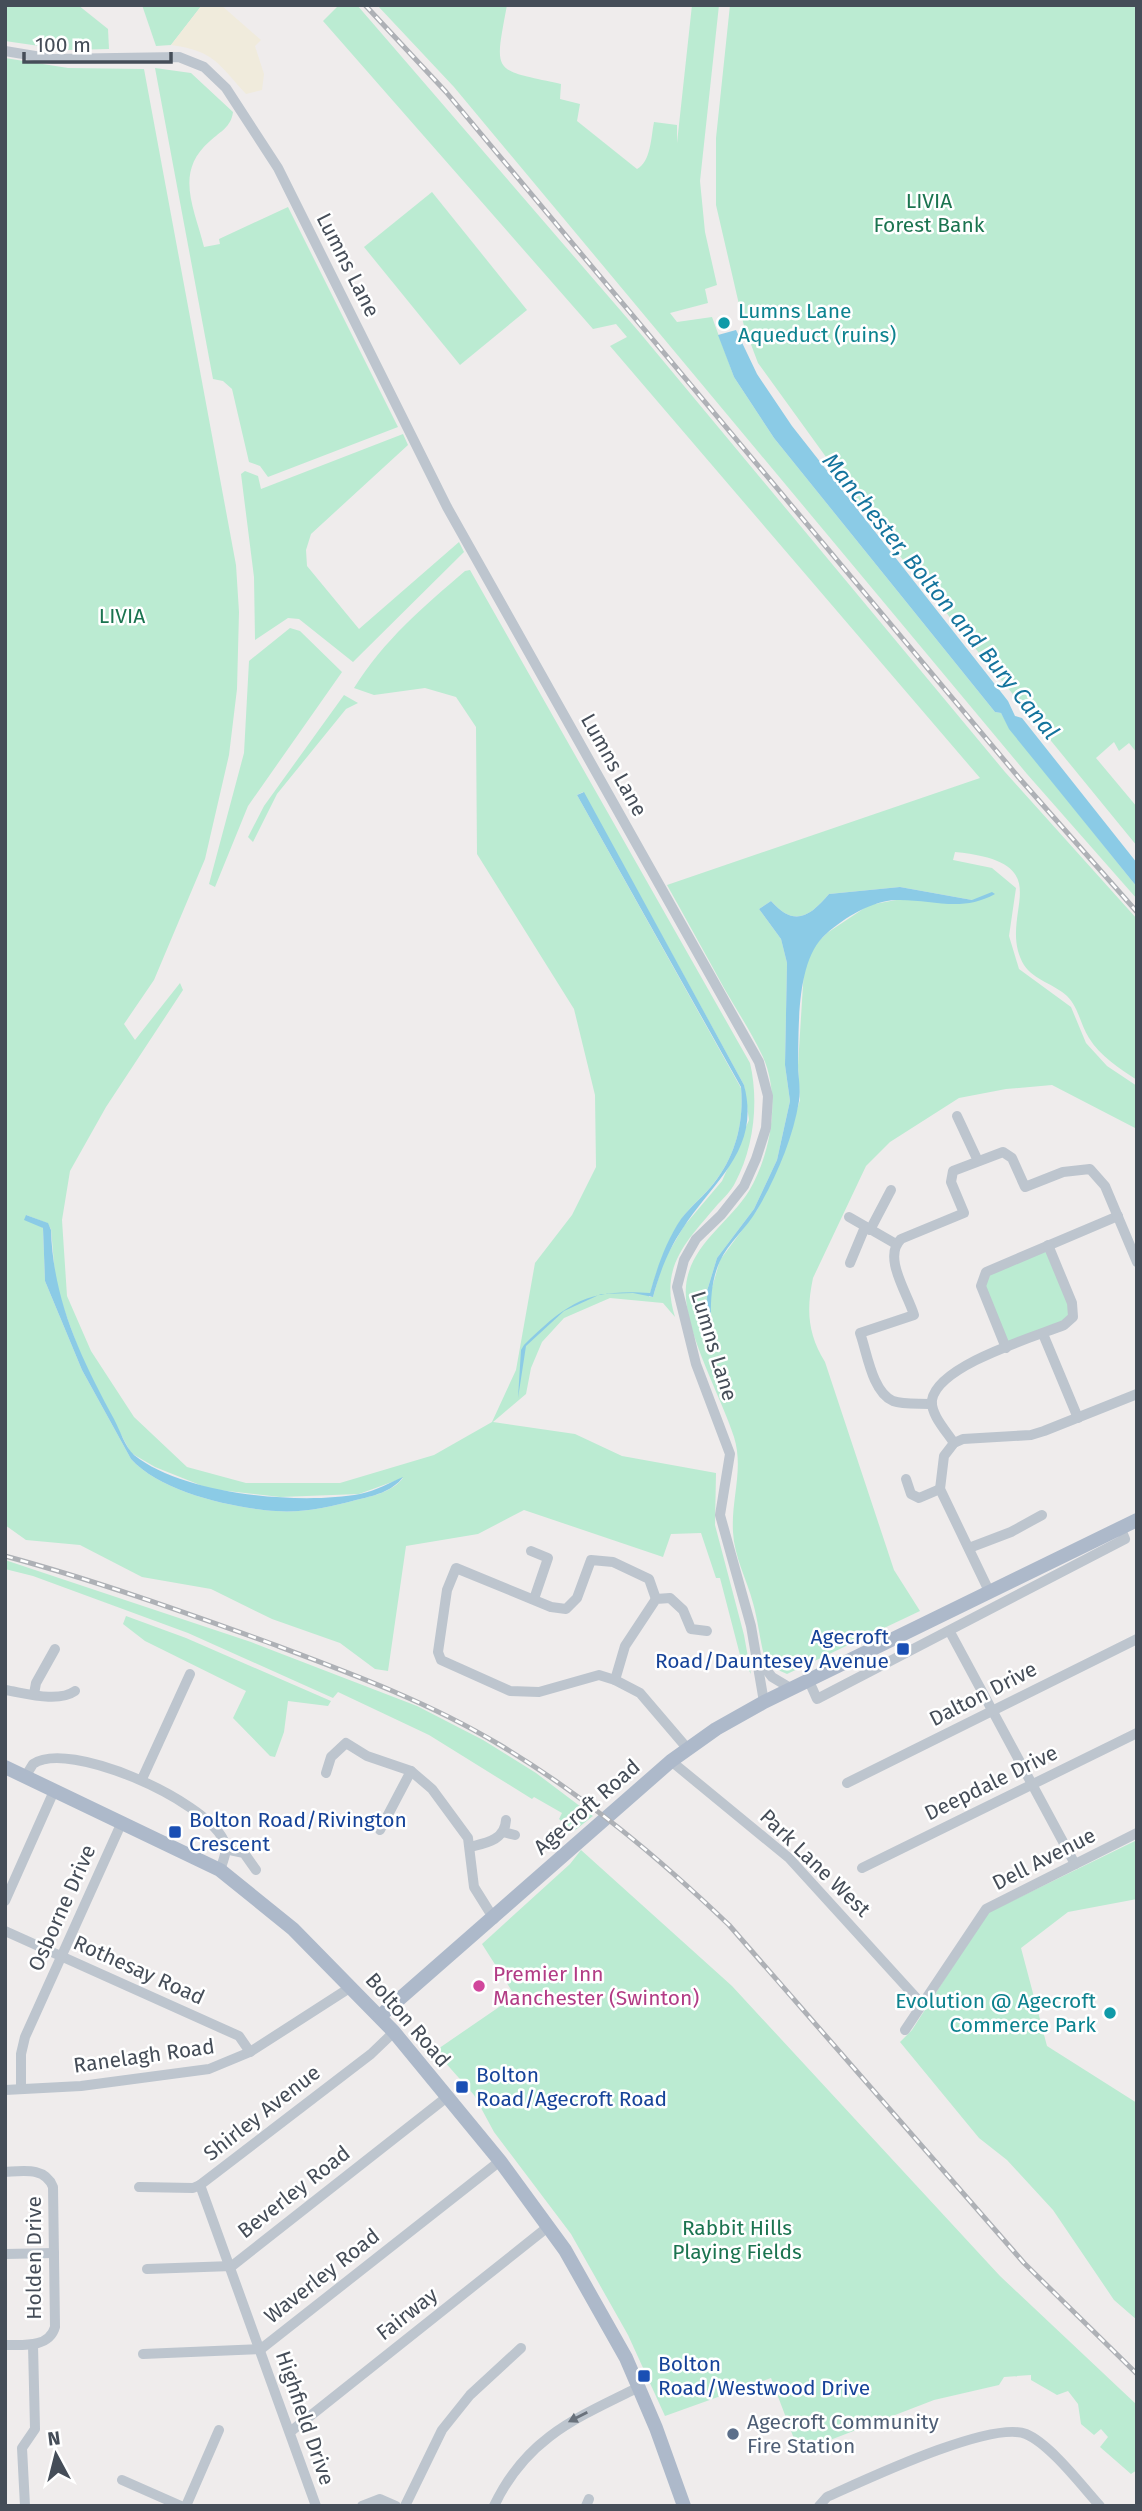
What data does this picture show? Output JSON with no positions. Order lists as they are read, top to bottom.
{
  "streets": {
    "main road": ["Agecroft Road", "Bolton Road"],
    "street": [
      "Lumns Lane",
      "Dalton Drive",
      "Deepdale Drive",
      "Dell Avenue",
      "Park Lane West",
      "Osborne Drive",
      "Rothesay Road",
      "Ranelagh Road",
      "Shirley Avenue",
      "Beverley Road",
      "Holden Drive",
      "Waverley Road",
      "Fairway",
      "Highfield Drive"
    ]
  },
  "crossings": [
    ["Lumns Lane", "Agecroft Road"],
    ["Agecroft Road", "Park Lane West"],
    ["Agecroft Road", "Bolton Road"],
    ["Dell Avenue", "Park Lane West"],
    ["Osborne Drive", "Rothesay Road"],
    ["Osborne Drive", "Bolton Road"],
    ["Osborne Drive", "Ranelagh Road"],
    ["Rothesay Road", "Ranelagh Road"],
    ["Bolton Road", "Ranelagh Road"],
    ["Bolton Road", "Shirley Avenue"],
    ["Bolton Road", "Beverley Road"],
    ["Bolton Road", "Waverley Road"],
    ["Bolton Road", "Fairway"],
    ["Shirley Avenue", "Highfield Drive"],
    ["Beverley Road", "Highfield Drive"],
    ["Waverley Road", "Highfield Drive"],
    ["Fairway", "Highfield Drive"]
  ],
  "water": ["Manchester, Bolton and Bury Canal"],
  "parks": ["LIVIA Forest Bank", "LIVIA", "Rabbit Hills Playing Fields"],
  "places": {
    "other": [
      "Lumns Lane Aqueduct (ruins)",
      "Premier Inn Manchester (Swinton)",
      "Evolution @ Agecroft Commerce Park",
      "Agecroft Community Fire Station"
    ],
    "transit": [
      "Agecroft Road/Dauntesey Avenue",
      "Bolton Road/Rivington Crescent",
      "Bolton Road/Agecroft Road",
      "Bolton Road/Westwood Drive"
    ]
  },
  "scale_bar": "100 m",
  "north": "top"
}
